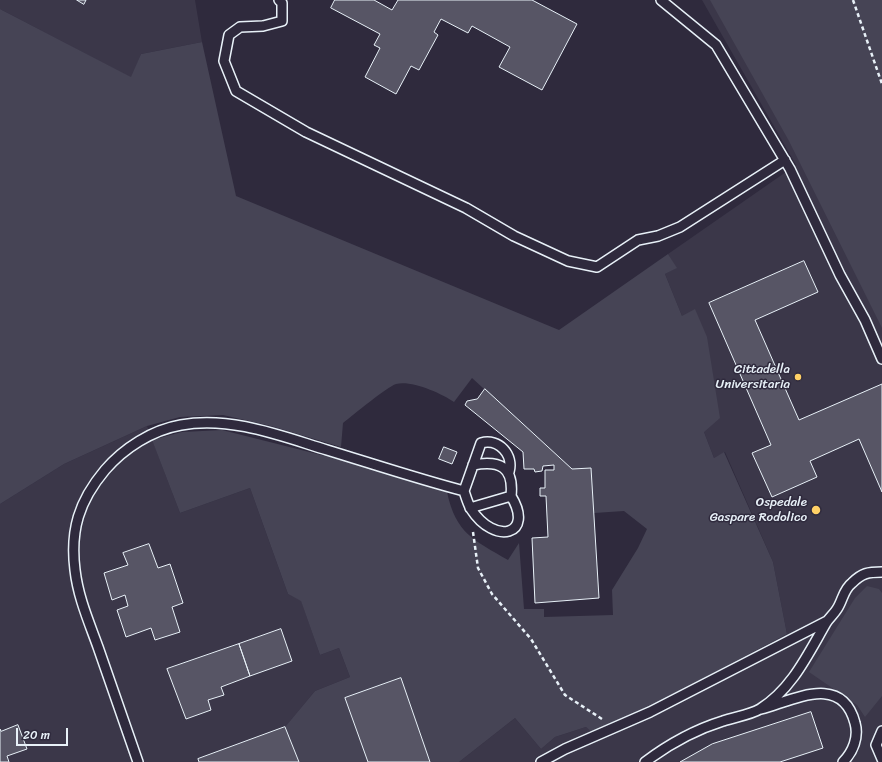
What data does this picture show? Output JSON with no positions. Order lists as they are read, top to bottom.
{
  "places": ["Cittadella Universitaria", "Ospedale Gaspare Rodolico"],
  "scale_bar": "20 m"
}
